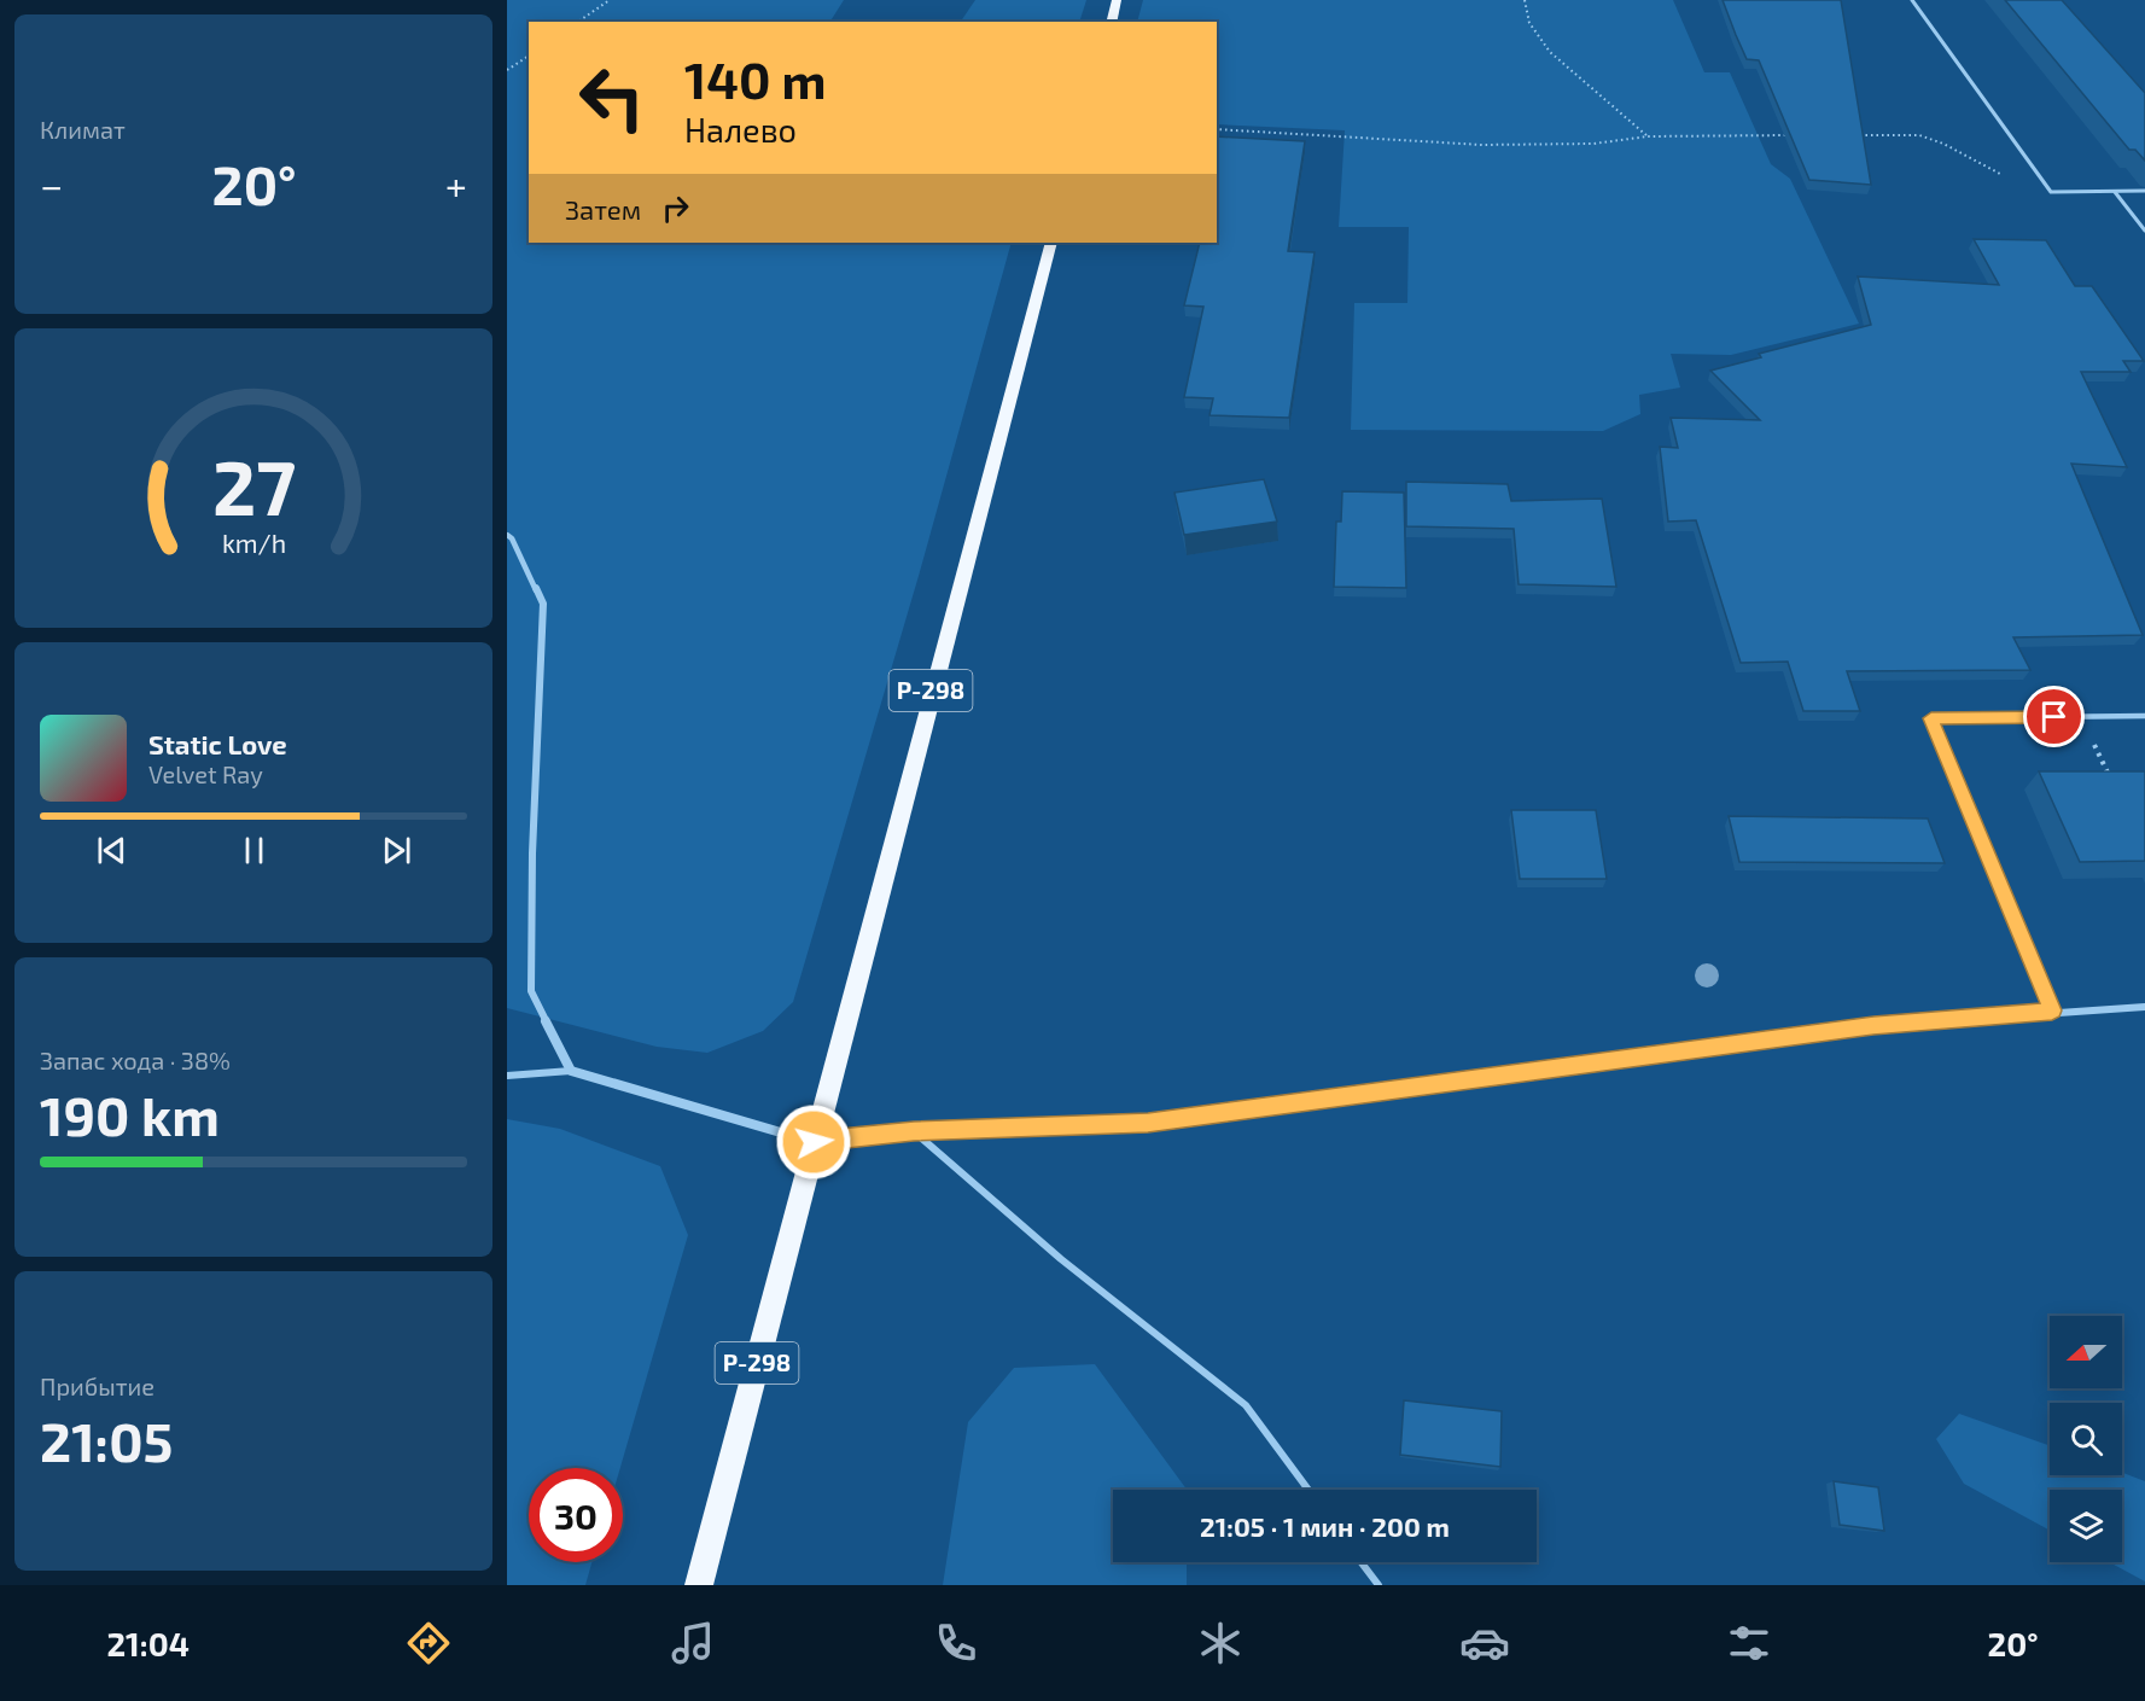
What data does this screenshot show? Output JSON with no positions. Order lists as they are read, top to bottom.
{
  "streets": {
    "highway": ["Р-298"]
  },
  "north": "left",
  "page": {
    "tile": [
      "Климат",
      ["Запас хода · 38%", "190 km"],
      ["Прибытие", "21:05"]
    ],
    "turn": ["140 m", "Налево"],
    "heat": ["−", "20°", "+"],
    "then": "Затем",
    "song": ["Static Love", "Velvet Ray"],
    "limit": "30",
    "trip": "21:05 · 1 мин · 200 m",
    "tabs": ["21:04", "20°"],
    "gauge": ["27", "km/h"]
  }
}
